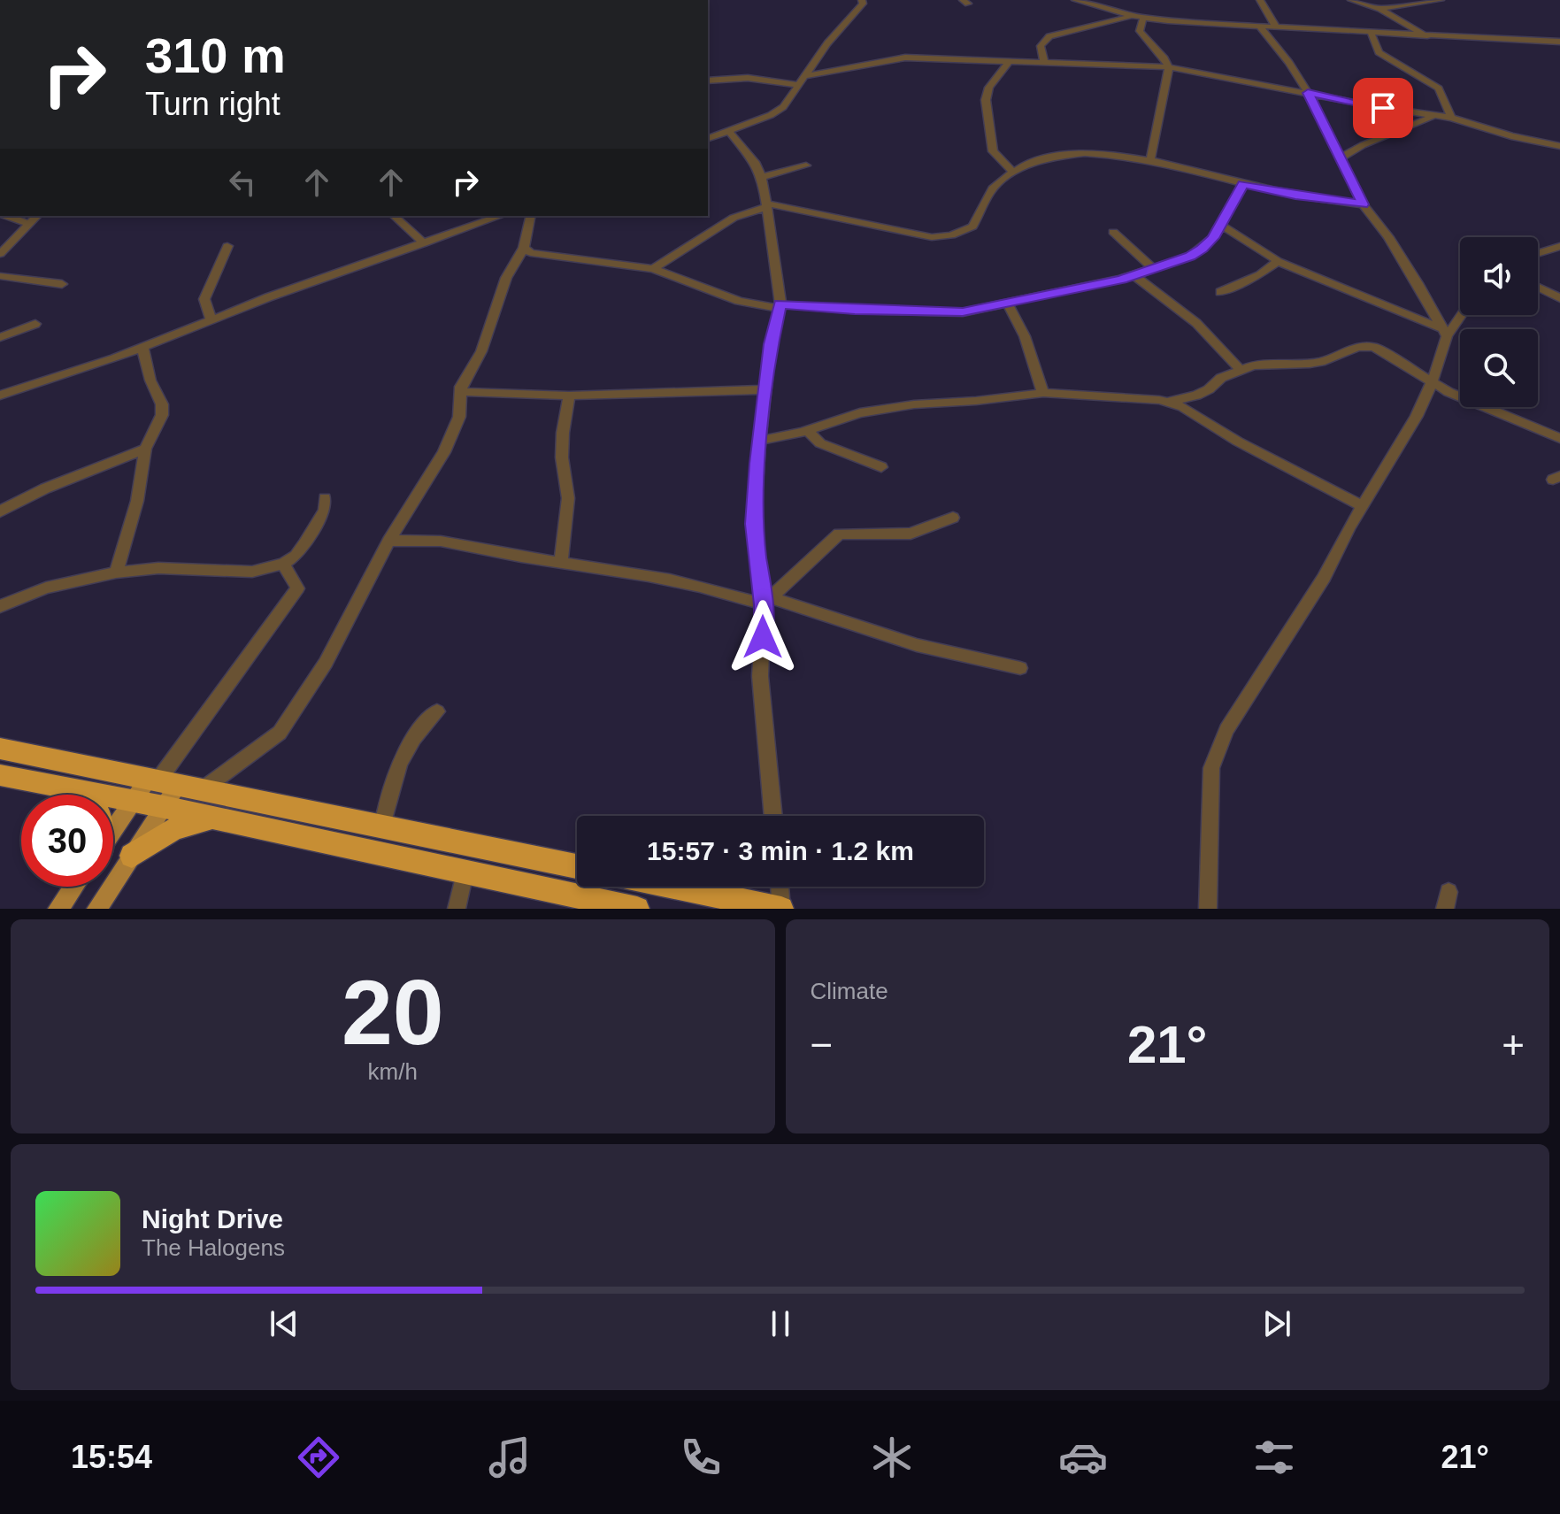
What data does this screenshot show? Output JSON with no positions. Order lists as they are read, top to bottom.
{
  "page": {
    "turn": ["310 m", "Turn right"],
    "limit": "30",
    "trip": "15:57 · 3 min · 1.2 km",
    "tile": [
      ["20", "km/h"],
      "Climate"
    ],
    "heat": ["−", "21°", "+"],
    "song": ["Night Drive", "The Halogens"],
    "tabs": ["15:54", "21°"]
  }
}
